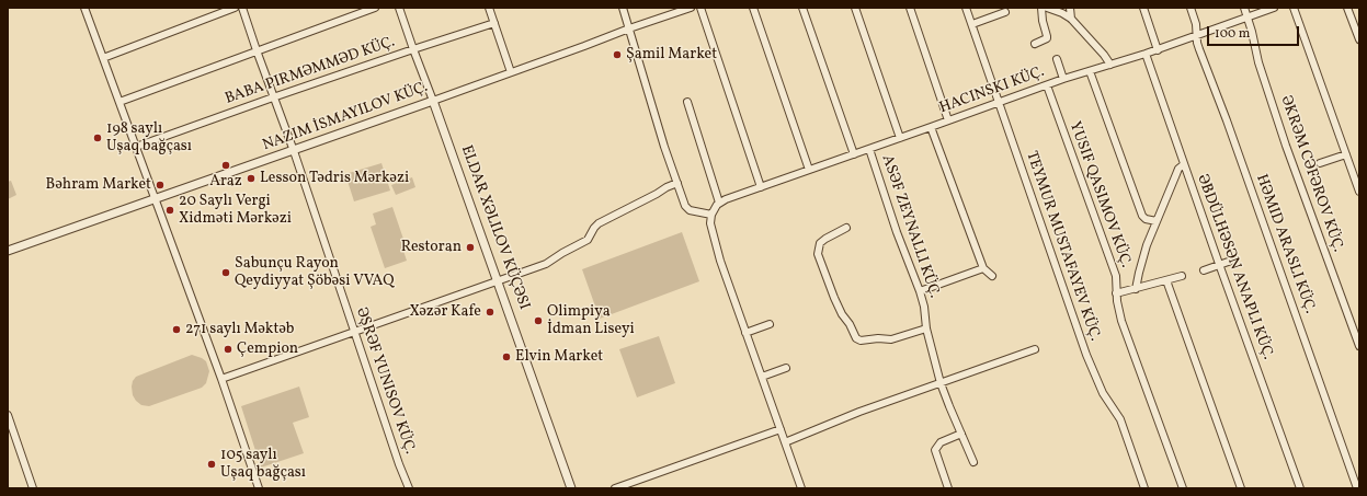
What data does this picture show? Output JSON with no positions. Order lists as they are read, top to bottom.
{
  "streets": {
    "street": [
      "BABA PIRMƏMMƏD KÜÇ.",
      "ƏKRƏM CƏFƏROV KÜÇ.",
      "ELDAR XƏLILOV KÜÇƏSI",
      "TEYMUR MUSTAFAYEV KÜÇ.",
      "ƏŞRƏF YUNISOV KÜÇ."
    ]
  },
  "crossings": [
    ["BABA PIRMƏMMƏD KÜÇ.", "ƏŞRƏF YUNISOV KÜÇ."]
  ],
  "places": [
    "Şamil Market",
    "198 saylı Uşaq bağçası",
    "Araz",
    "Lesson Tədris Mərkəzi",
    "Bəhram Market",
    "20 Saylı Vergi Xidməti Mərkəzi",
    "Restoran",
    "Sabunçu Rayon Qeydiyyat Şöbəsi VVAQ",
    "Xəzər Kafe",
    "Olimpiya İdman Liseyi",
    "271 saylı Məktəb",
    "Çempion",
    "Elvin Market",
    "105 saylı Uşaq bağçası"
  ],
  "scale_bar": "100 m"
}
